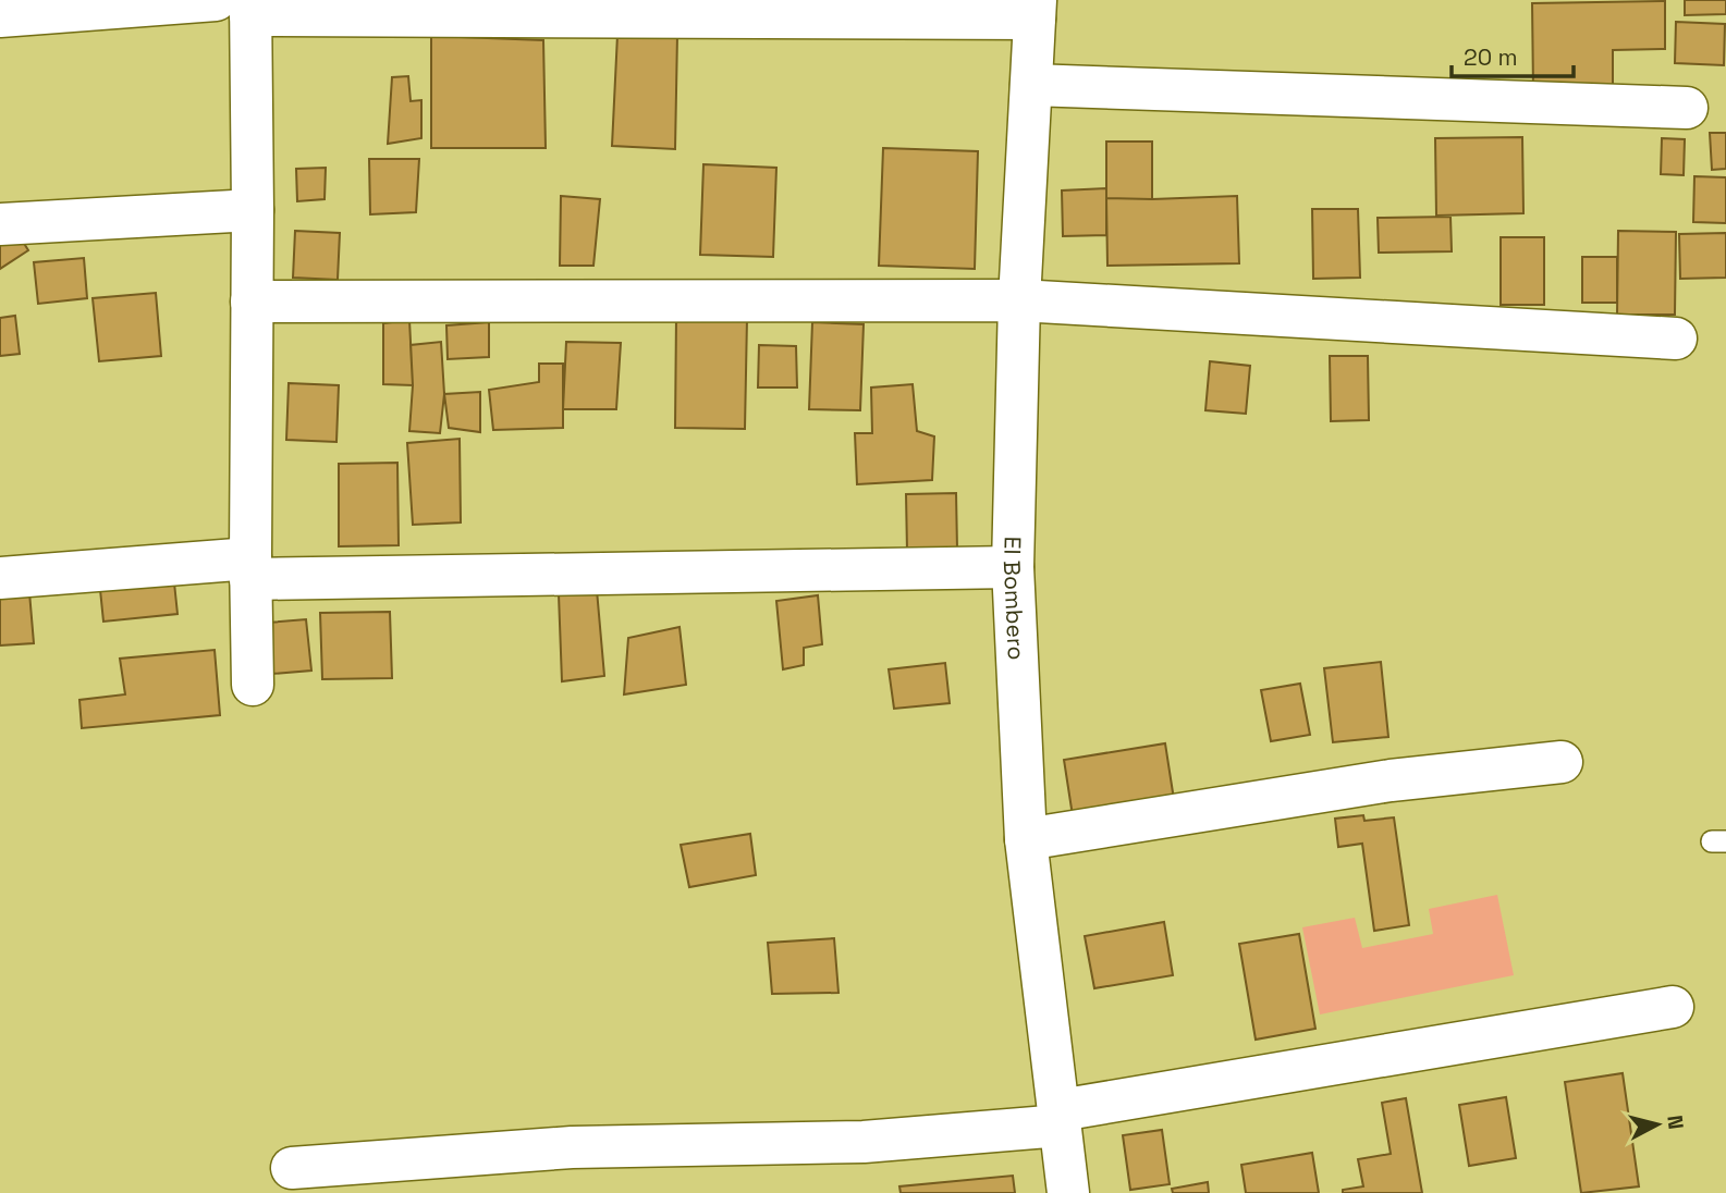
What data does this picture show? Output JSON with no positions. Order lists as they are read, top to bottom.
{
  "streets": {
    "street": ["El Bombero"]
  },
  "scale_bar": "20 m",
  "north": "right"
}
